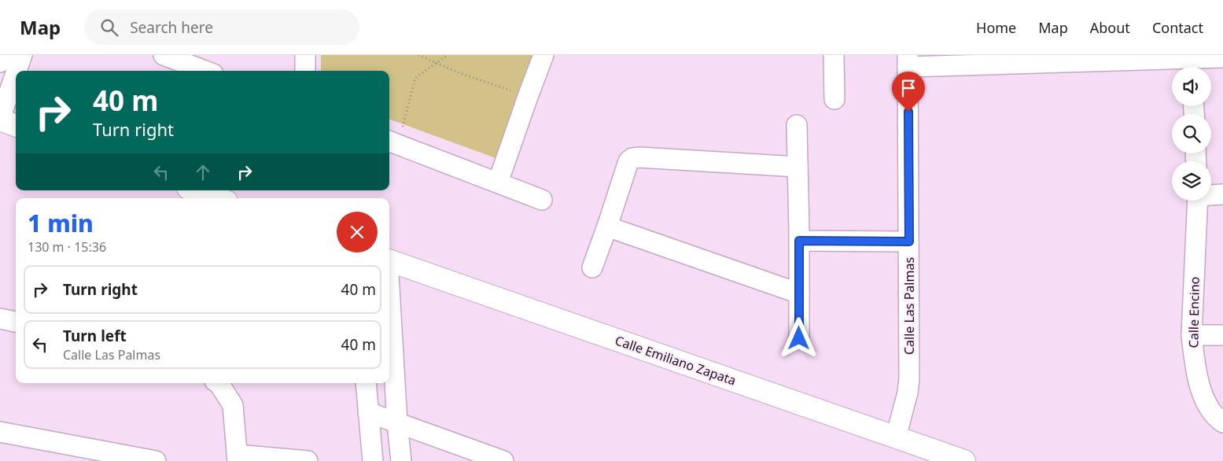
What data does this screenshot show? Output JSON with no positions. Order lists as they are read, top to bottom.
{
  "streets": {
    "street": ["Calle Las Palmas", "Calle Encino", "Calle Emiliano Zapata"]
  },
  "crossings": [
    ["Calle Las Palmas", "Calle Emiliano Zapata"]
  ],
  "page": {
    "header": "Map",
    "search": "Search here",
    "nav": [
      "Home",
      "Map",
      "About",
      "Contact"
    ],
    "turn": ["40 m", "Turn right"],
    "heading": ["1 min", "130 m · 15:36"],
    "list": [
      {
        "name": "Turn right",
        "value": "40 m"
      },
      {
        "name": "Turn left",
        "note": "Calle Las Palmas",
        "value": "40 m"
      }
    ]
  }
}
